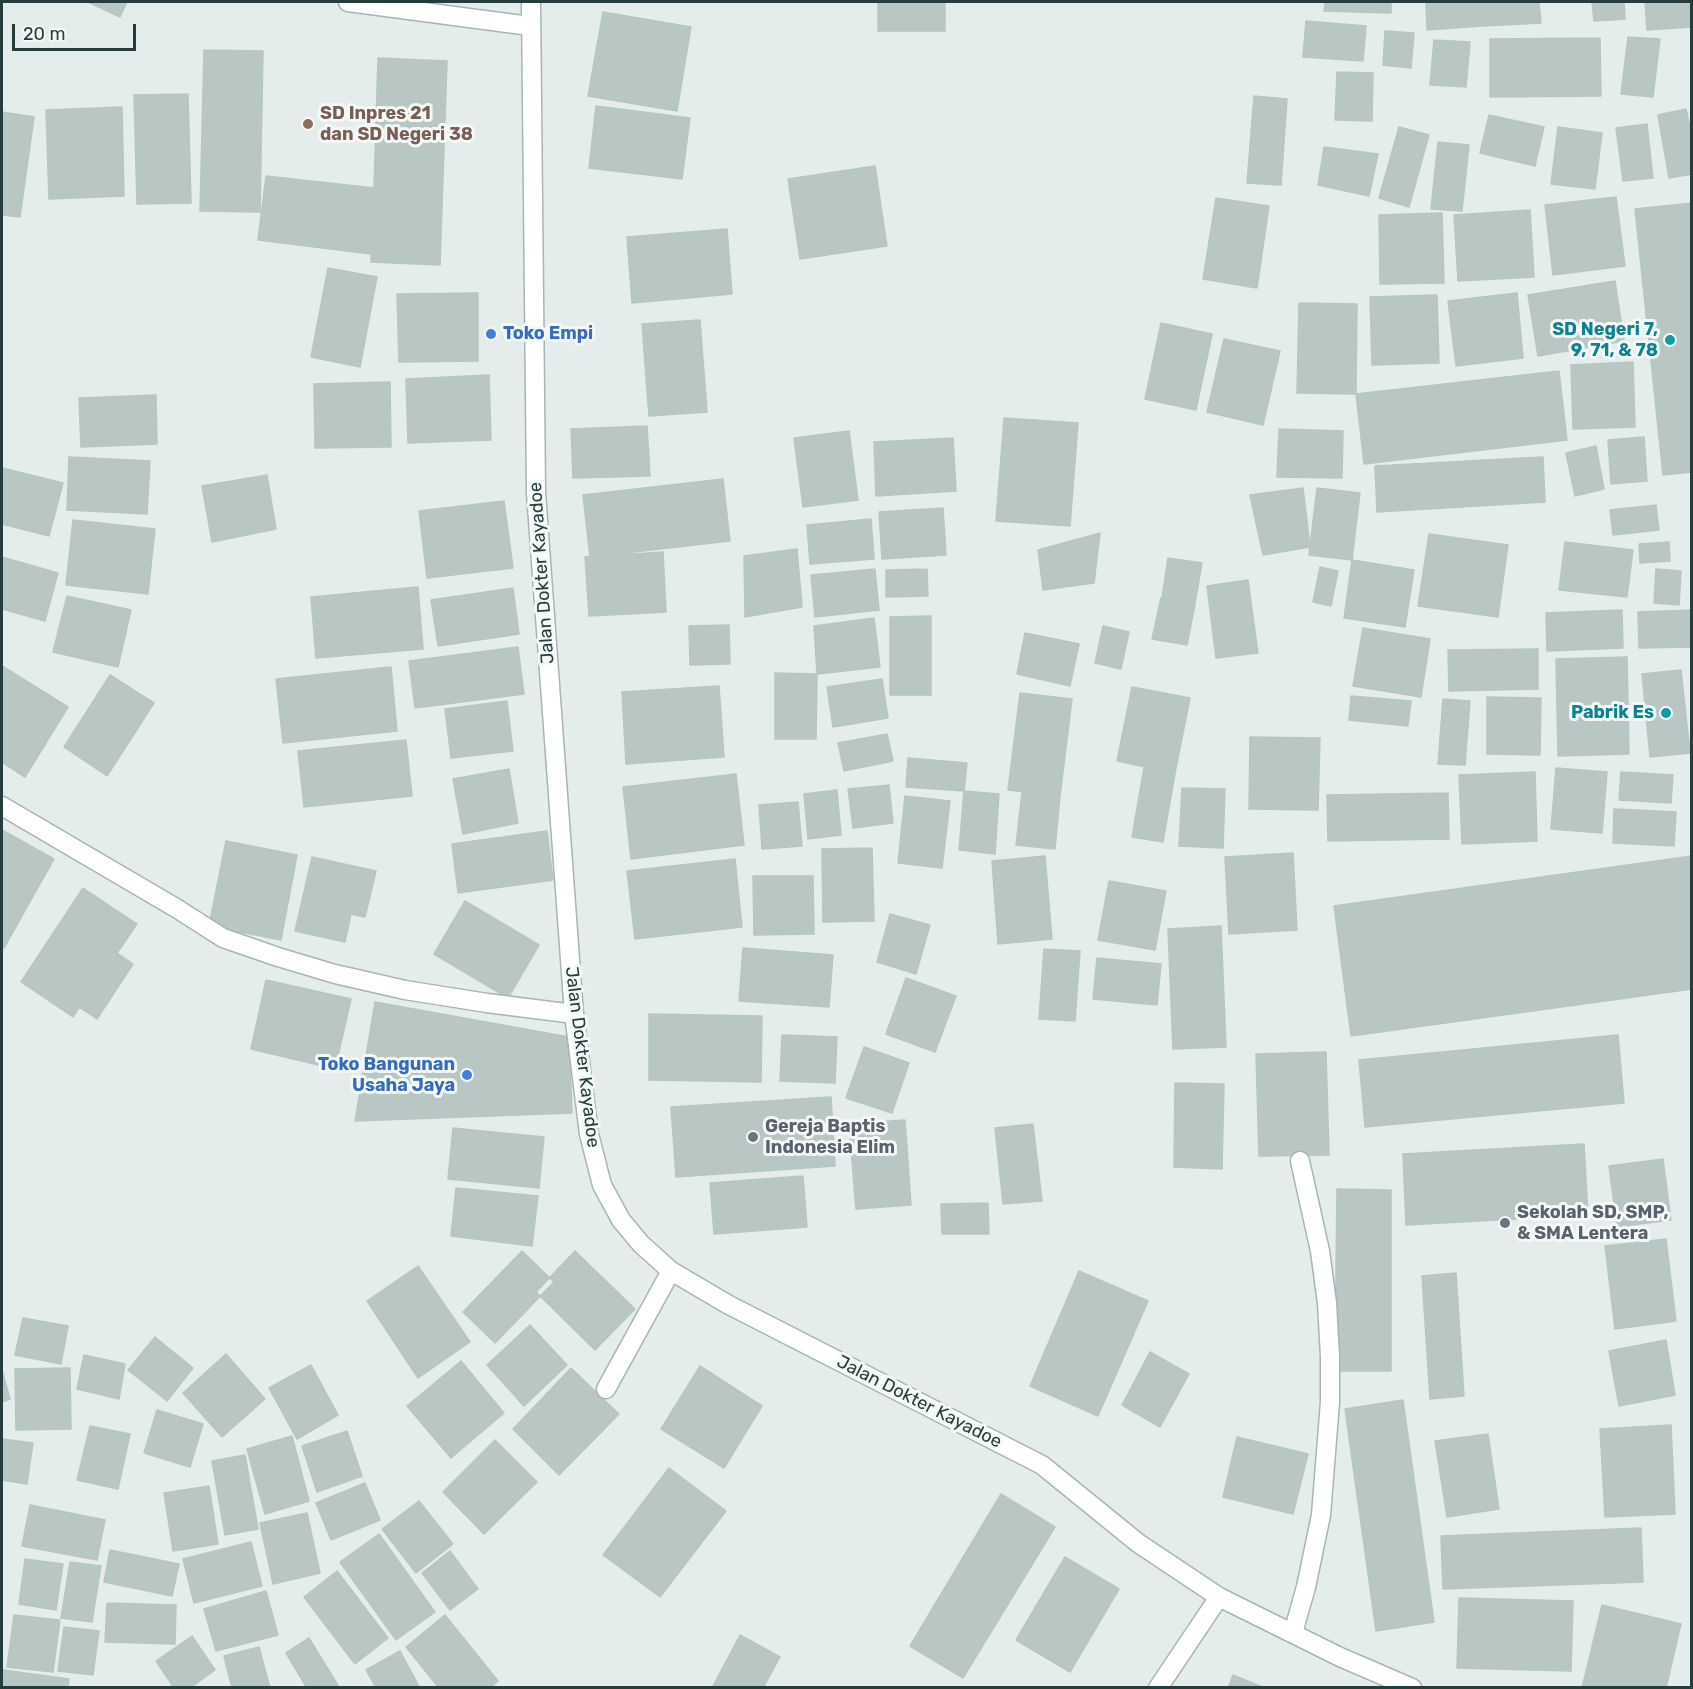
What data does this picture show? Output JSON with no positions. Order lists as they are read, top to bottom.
{
  "streets": {
    "street": ["Jalan Dokter Kayadoe"]
  },
  "places": [
    "SD Inpres 21 dan SD Negeri 38",
    "Toko Empi",
    "SD Negeri 7, 9, 71, & 78",
    "Pabrik Es",
    "Toko Bangunan Usaha Jaya",
    "Gereja Baptis Indonesia Elim",
    "Sekolah SD, SMP, & SMA Lentera"
  ],
  "scale_bar": "20 m"
}
